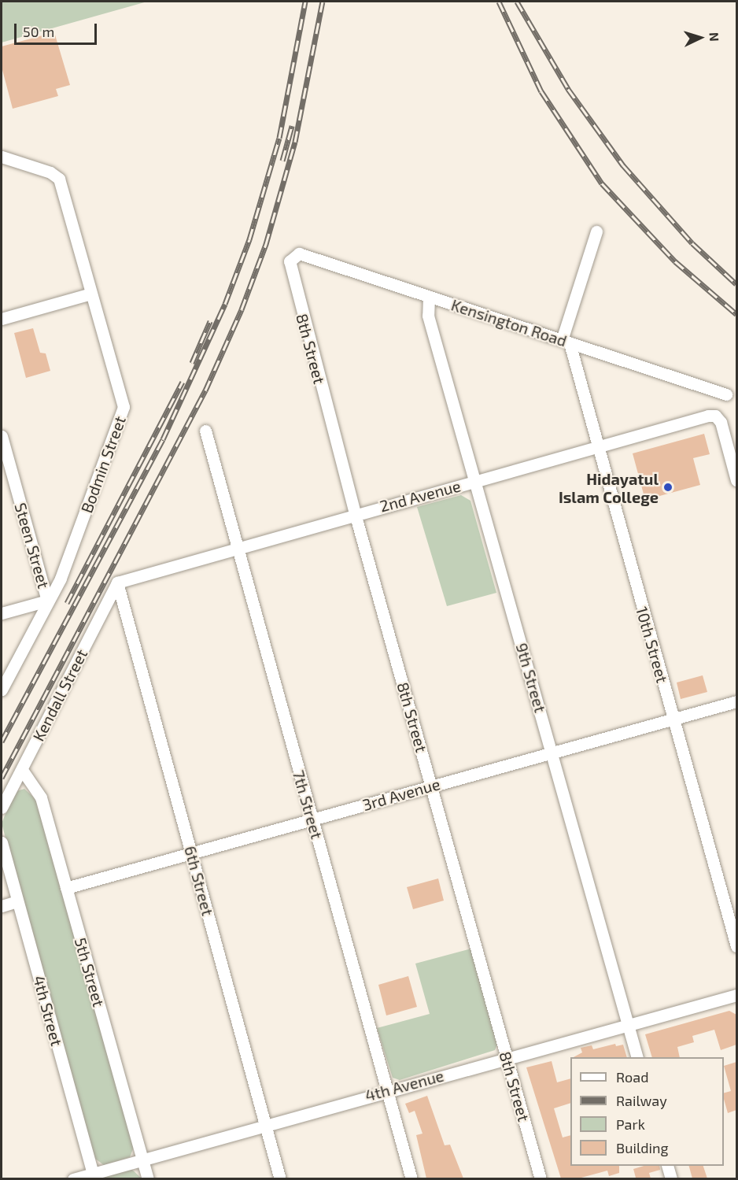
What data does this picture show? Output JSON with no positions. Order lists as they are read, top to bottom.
{
  "streets": {
    "street": [
      "Kensington Road",
      "8th Street",
      "Bodmin Street",
      "2nd Avenue",
      "Steen Street",
      "10th Street",
      "9th Street",
      "Kendall Street",
      "3rd Avenue",
      "7th Street",
      "6th Street",
      "5th Street",
      "4th Street",
      "4th Avenue"
    ]
  },
  "crossings": [
    ["Kensington Road", "8th Street"],
    ["Kensington Road", "10th Street"],
    ["Kensington Road", "9th Street"],
    ["8th Street", "2nd Avenue"],
    ["8th Street", "3rd Avenue"],
    ["8th Street", "4th Avenue"],
    ["Bodmin Street", "Steen Street"],
    ["2nd Avenue", "10th Street"],
    ["2nd Avenue", "9th Street"],
    ["2nd Avenue", "Kendall Street"],
    ["2nd Avenue", "7th Street"],
    ["2nd Avenue", "6th Street"],
    ["10th Street", "3rd Avenue"],
    ["9th Street", "3rd Avenue"],
    ["9th Street", "4th Avenue"],
    ["Kendall Street", "6th Street"],
    ["Kendall Street", "5th Street"],
    ["3rd Avenue", "7th Street"],
    ["3rd Avenue", "6th Street"],
    ["3rd Avenue", "5th Street"],
    ["7th Street", "4th Avenue"],
    ["6th Street", "4th Avenue"],
    ["5th Street", "4th Avenue"],
    ["4th Street", "4th Avenue"]
  ],
  "places": ["Hidayatul Islam College"],
  "legend": [
    "Road",
    "Railway",
    "Park",
    "Building"
  ],
  "scale_bar": "50 m",
  "north": "right"
}
